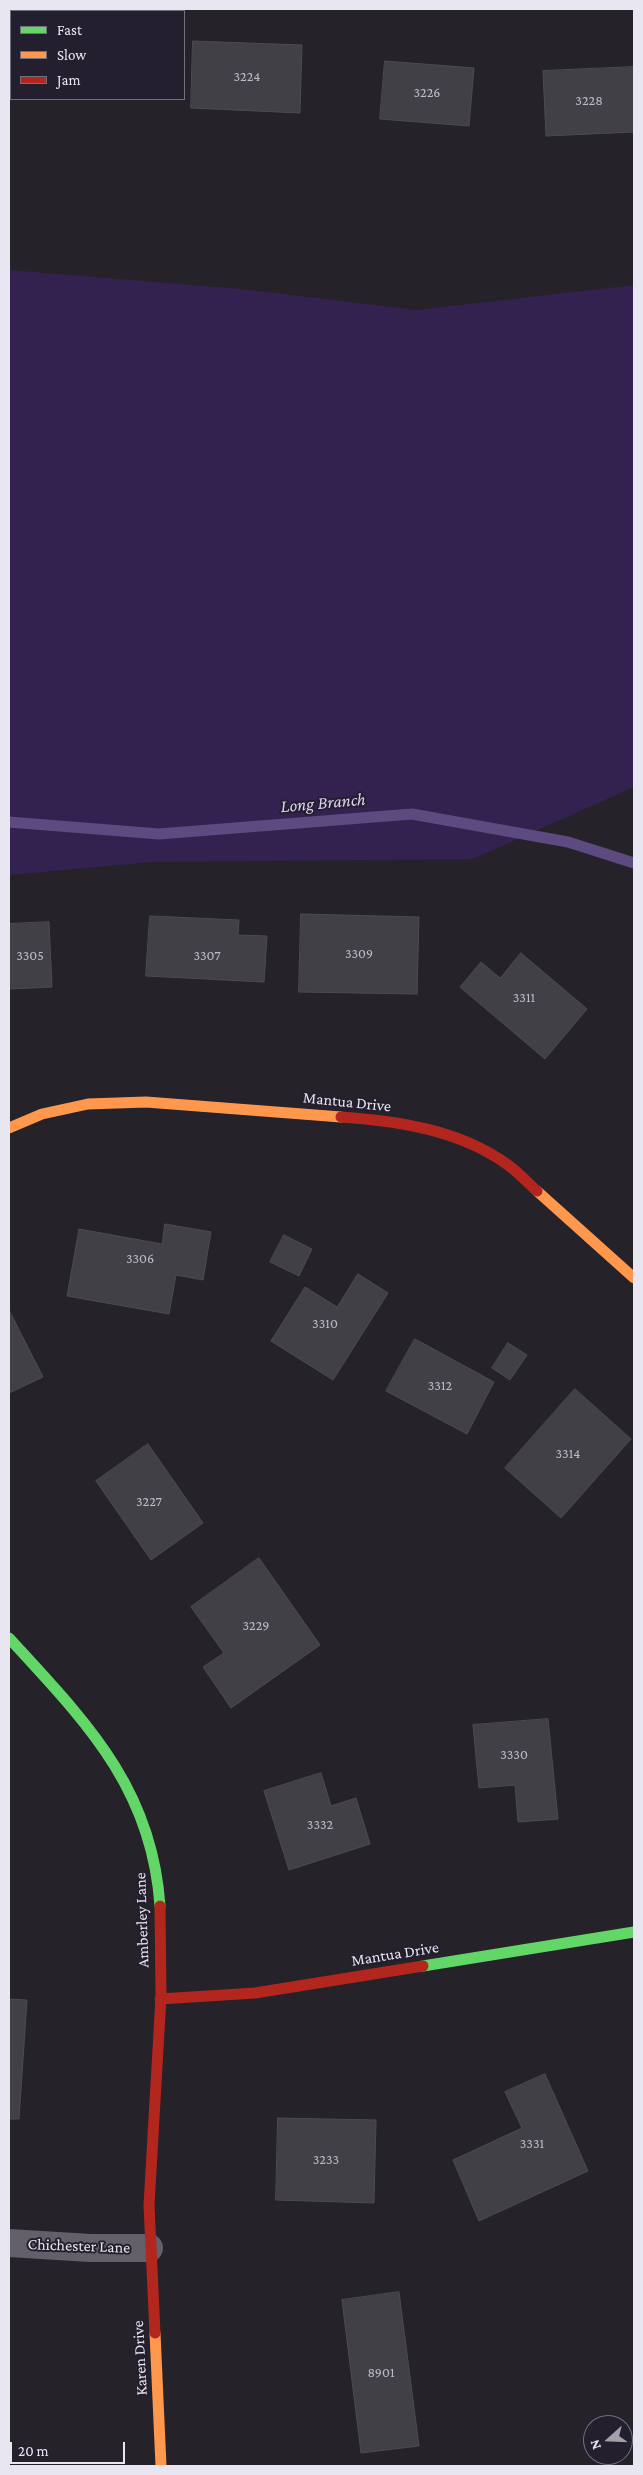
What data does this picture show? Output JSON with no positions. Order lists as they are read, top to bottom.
{
  "streets": {
    "street": [
      "Mantua Drive",
      "Amberley Lane",
      "Chichester Lane",
      "Karen Drive"
    ]
  },
  "crossings": [
    ["Mantua Drive", "Amberley Lane"],
    ["Amberley Lane", "Chichester Lane"],
    ["Amberley Lane", "Karen Drive"],
    ["Chichester Lane", "Karen Drive"]
  ],
  "water": ["Long Branch"],
  "house_numbers": [
    "3224",
    "3226",
    "3228",
    "3309",
    "3305",
    "3307",
    "3311",
    "3306",
    "3310",
    "3312",
    "3314",
    "3227",
    "3229",
    "3330",
    "3332",
    "3331",
    "3233",
    "8901"
  ],
  "legend": ["Fast", "Slow", "Jam"],
  "scale_bar": "20 m",
  "north": "left"
}
